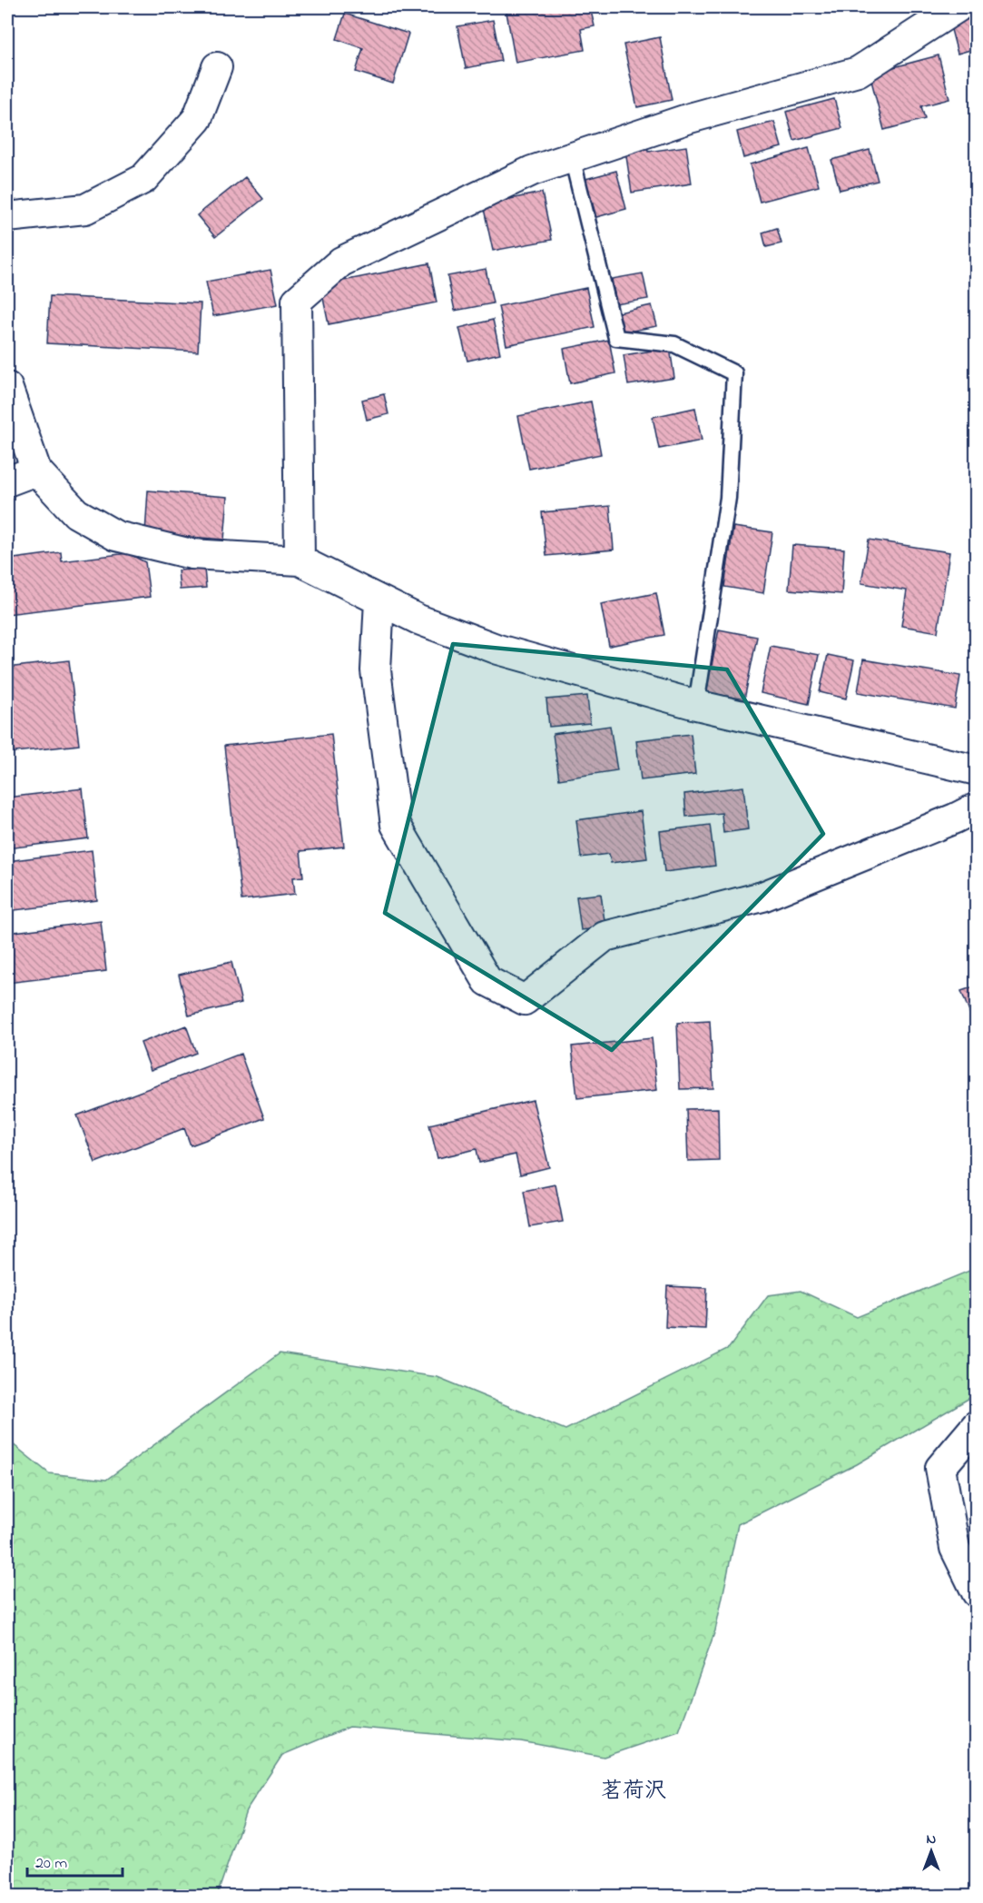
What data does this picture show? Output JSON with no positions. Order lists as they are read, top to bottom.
{
  "districts": ["茗荷沢"],
  "scale_bar": "20 m",
  "north": "top"
}
